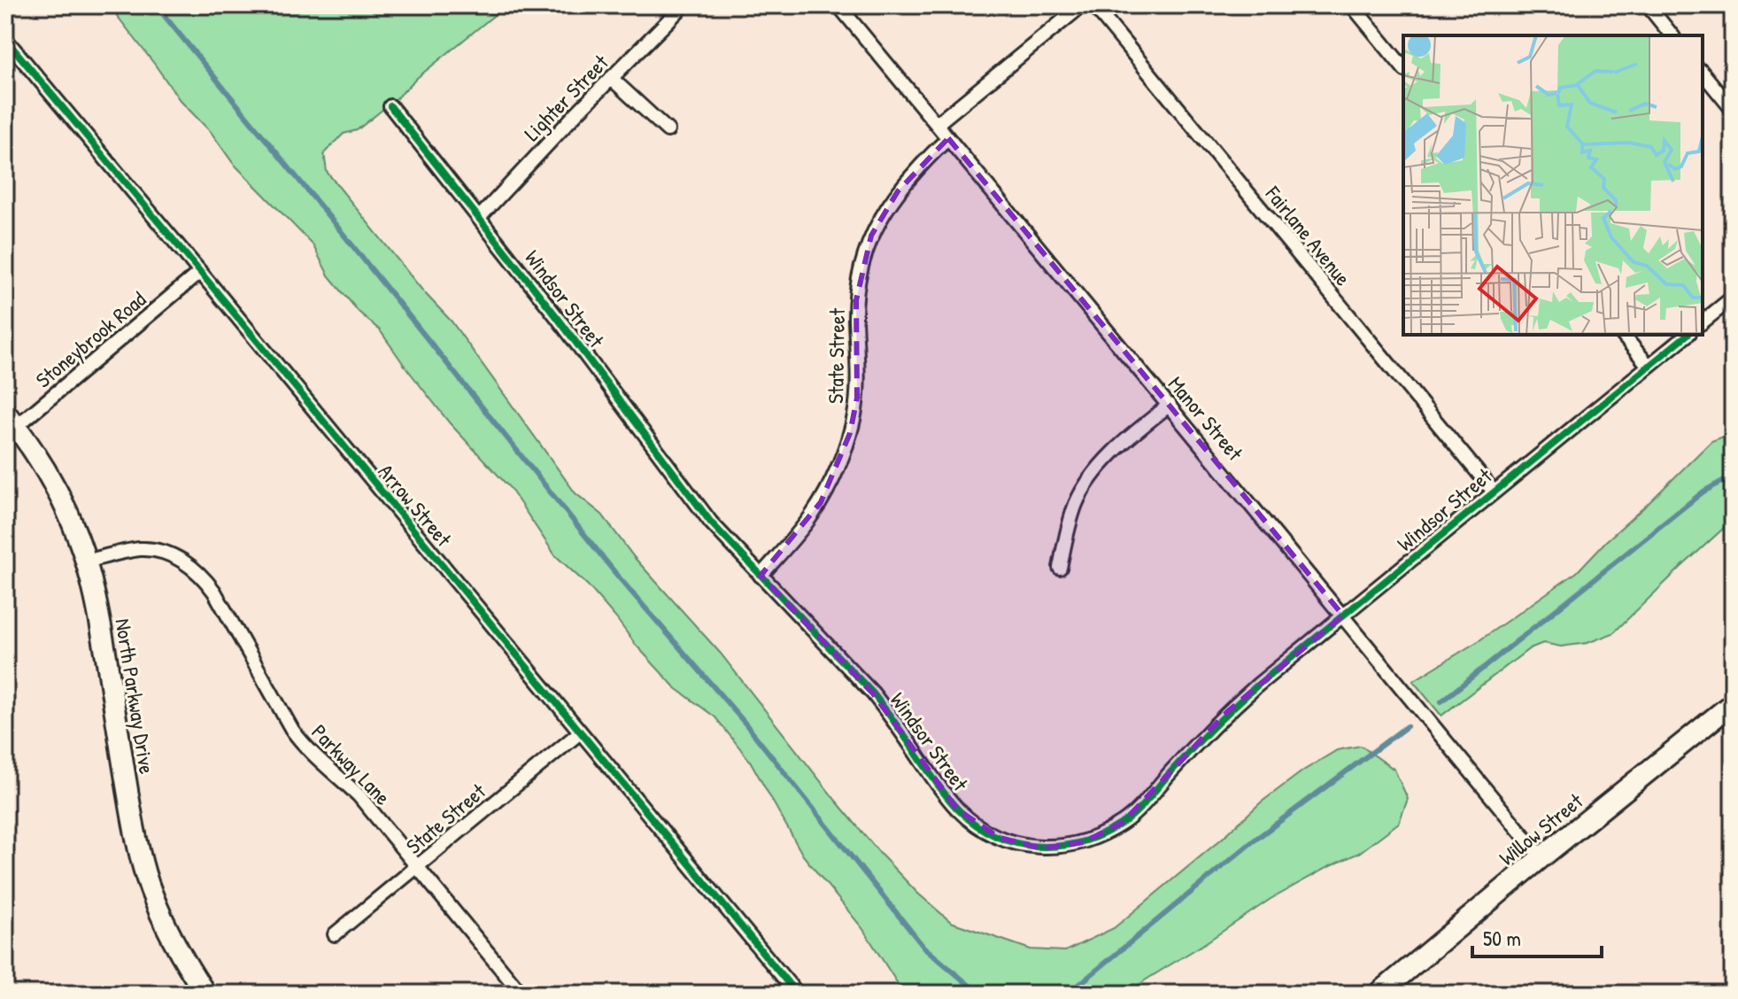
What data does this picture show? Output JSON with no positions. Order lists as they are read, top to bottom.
{
  "streets": {
    "main road": ["North Parkway Drive", "Willow Street"],
    "street": [
      "Lighter Street",
      "Fairlane Avenue",
      "Windsor Street",
      "Stoneybrook Road",
      "State Street",
      "Manor Street",
      "Arrow Street",
      "Parkway Lane"
    ]
  },
  "crossings": [
    ["Lighter Street", "Windsor Street"],
    ["Fairlane Avenue", "Windsor Street"],
    ["Windsor Street", "State Street"],
    ["Windsor Street", "Manor Street"],
    ["Stoneybrook Road", "Arrow Street"],
    ["Stoneybrook Road", "North Parkway Drive"],
    ["State Street", "Manor Street"],
    ["State Street", "Arrow Street"],
    ["State Street", "Parkway Lane"],
    ["Manor Street", "Willow Street"],
    ["North Parkway Drive", "Parkway Lane"]
  ],
  "scale_bar": "50 m"
}
